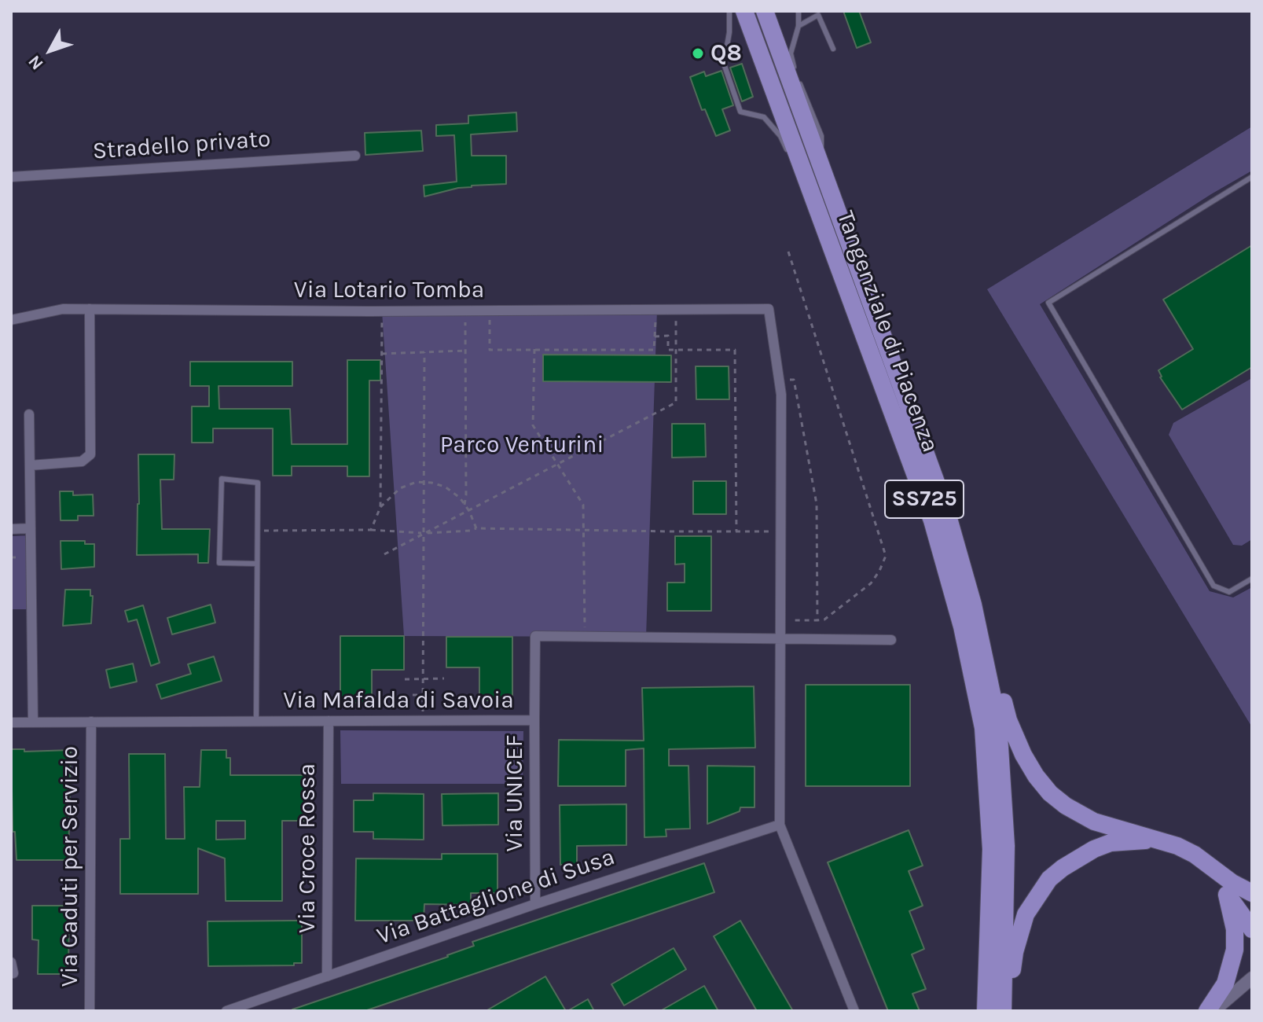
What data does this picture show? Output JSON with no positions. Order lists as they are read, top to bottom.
{
  "streets": {
    "highway": ["Tangenziale di Piacenza", "SS725"],
    "street": [
      "Stradello privato",
      "Via Lotario Tomba",
      "Via Mafalda di Savoia",
      "Via UNICEF",
      "Via Croce Rossa",
      "Via Caduti per Servizio",
      "Via Battaglione di Susa"
    ]
  },
  "crossings": [
    ["Via Mafalda di Savoia", "Via UNICEF"],
    ["Via Mafalda di Savoia", "Via Croce Rossa"],
    ["Via Mafalda di Savoia", "Via Caduti per Servizio"],
    ["Via UNICEF", "Via Battaglione di Susa"],
    ["Via Croce Rossa", "Via Battaglione di Susa"]
  ],
  "parks": ["Parco Venturini"],
  "places": ["Q8"],
  "north": "bottom left"
}
